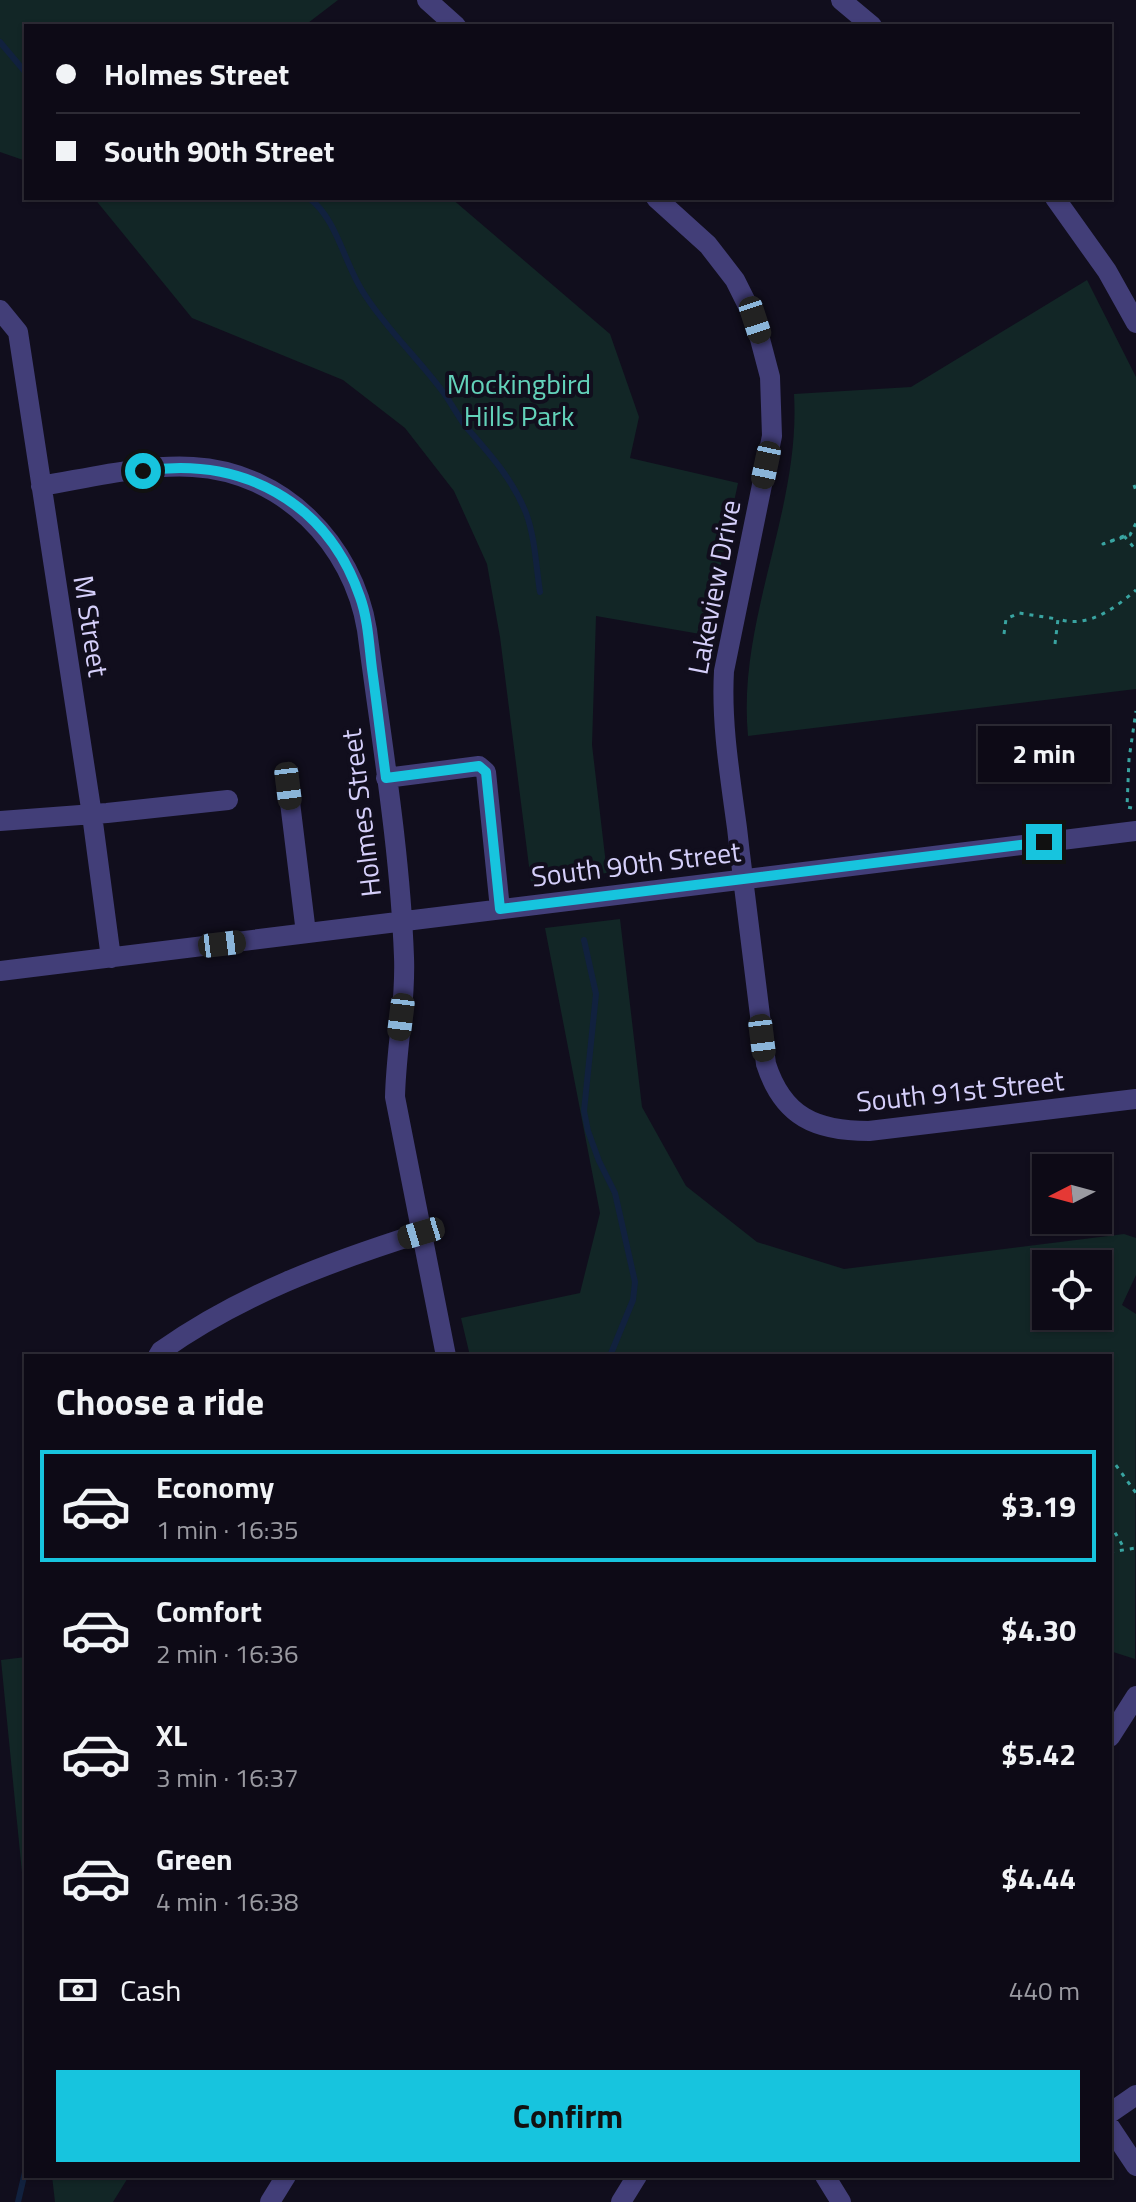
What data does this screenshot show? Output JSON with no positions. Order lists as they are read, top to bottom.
{
  "streets": {
    "street": [
      "Lakeview Drive",
      "M Street",
      "Holmes Street",
      "South 90th Street",
      "South 91st Street"
    ]
  },
  "crossings": [
    ["Lakeview Drive", "South 90th Street"],
    ["Lakeview Drive", "South 91st Street"],
    ["M Street", "Holmes Street"],
    ["M Street", "South 90th Street"],
    ["Holmes Street", "South 90th Street"]
  ],
  "parks": ["Mockingbird Hills Park"],
  "north": "left",
  "page": {
    "banner": ["Holmes Street", "South 90th Street"],
    "bubble": "2 min",
    "heading": "Choose a ride",
    "list": [
      {
        "name": "Economy",
        "note": "1 min · 16:35",
        "value": "$3.19"
      },
      {
        "name": "Comfort",
        "note": "2 min · 16:36",
        "value": "$4.30"
      },
      {
        "name": "XL",
        "note": "3 min · 16:37",
        "value": "$5.42"
      },
      {
        "name": "Green",
        "note": "4 min · 16:38",
        "value": "$4.44"
      }
    ],
    "pay": ["Cash", "440 m"],
    "buttons": "Confirm"
  }
}
